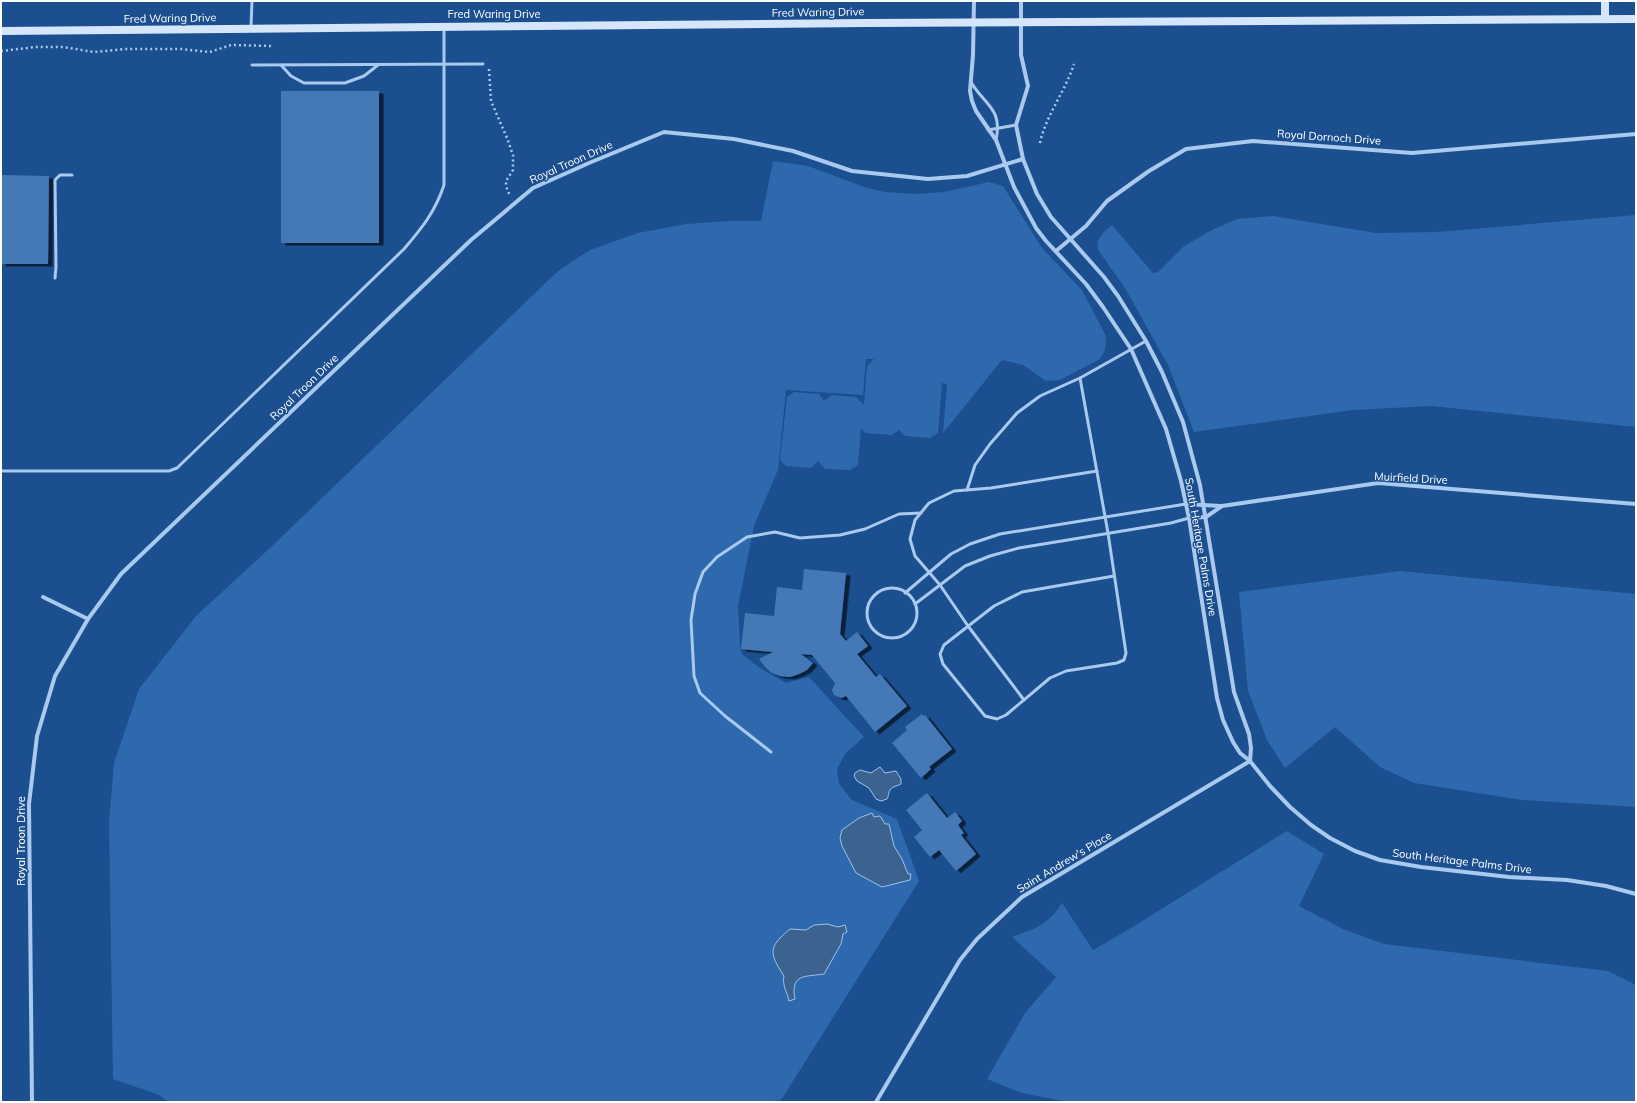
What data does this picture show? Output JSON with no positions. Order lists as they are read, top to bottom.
{
  "streets": {
    "main road": ["Fred Waring Drive"],
    "street": [
      "Royal Dornoch Drive",
      "Royal Troon Drive",
      "Muirfield Drive",
      "South Heritage Palms Drive",
      "Saint Andrew's Place"
    ]
  },
  "crossings": [
    ["Fred Waring Drive", "South Heritage Palms Drive"],
    ["Royal Dornoch Drive", "South Heritage Palms Drive"],
    ["Royal Troon Drive", "South Heritage Palms Drive"],
    ["Muirfield Drive", "South Heritage Palms Drive"],
    ["South Heritage Palms Drive", "Saint Andrew's Place"]
  ]
}
